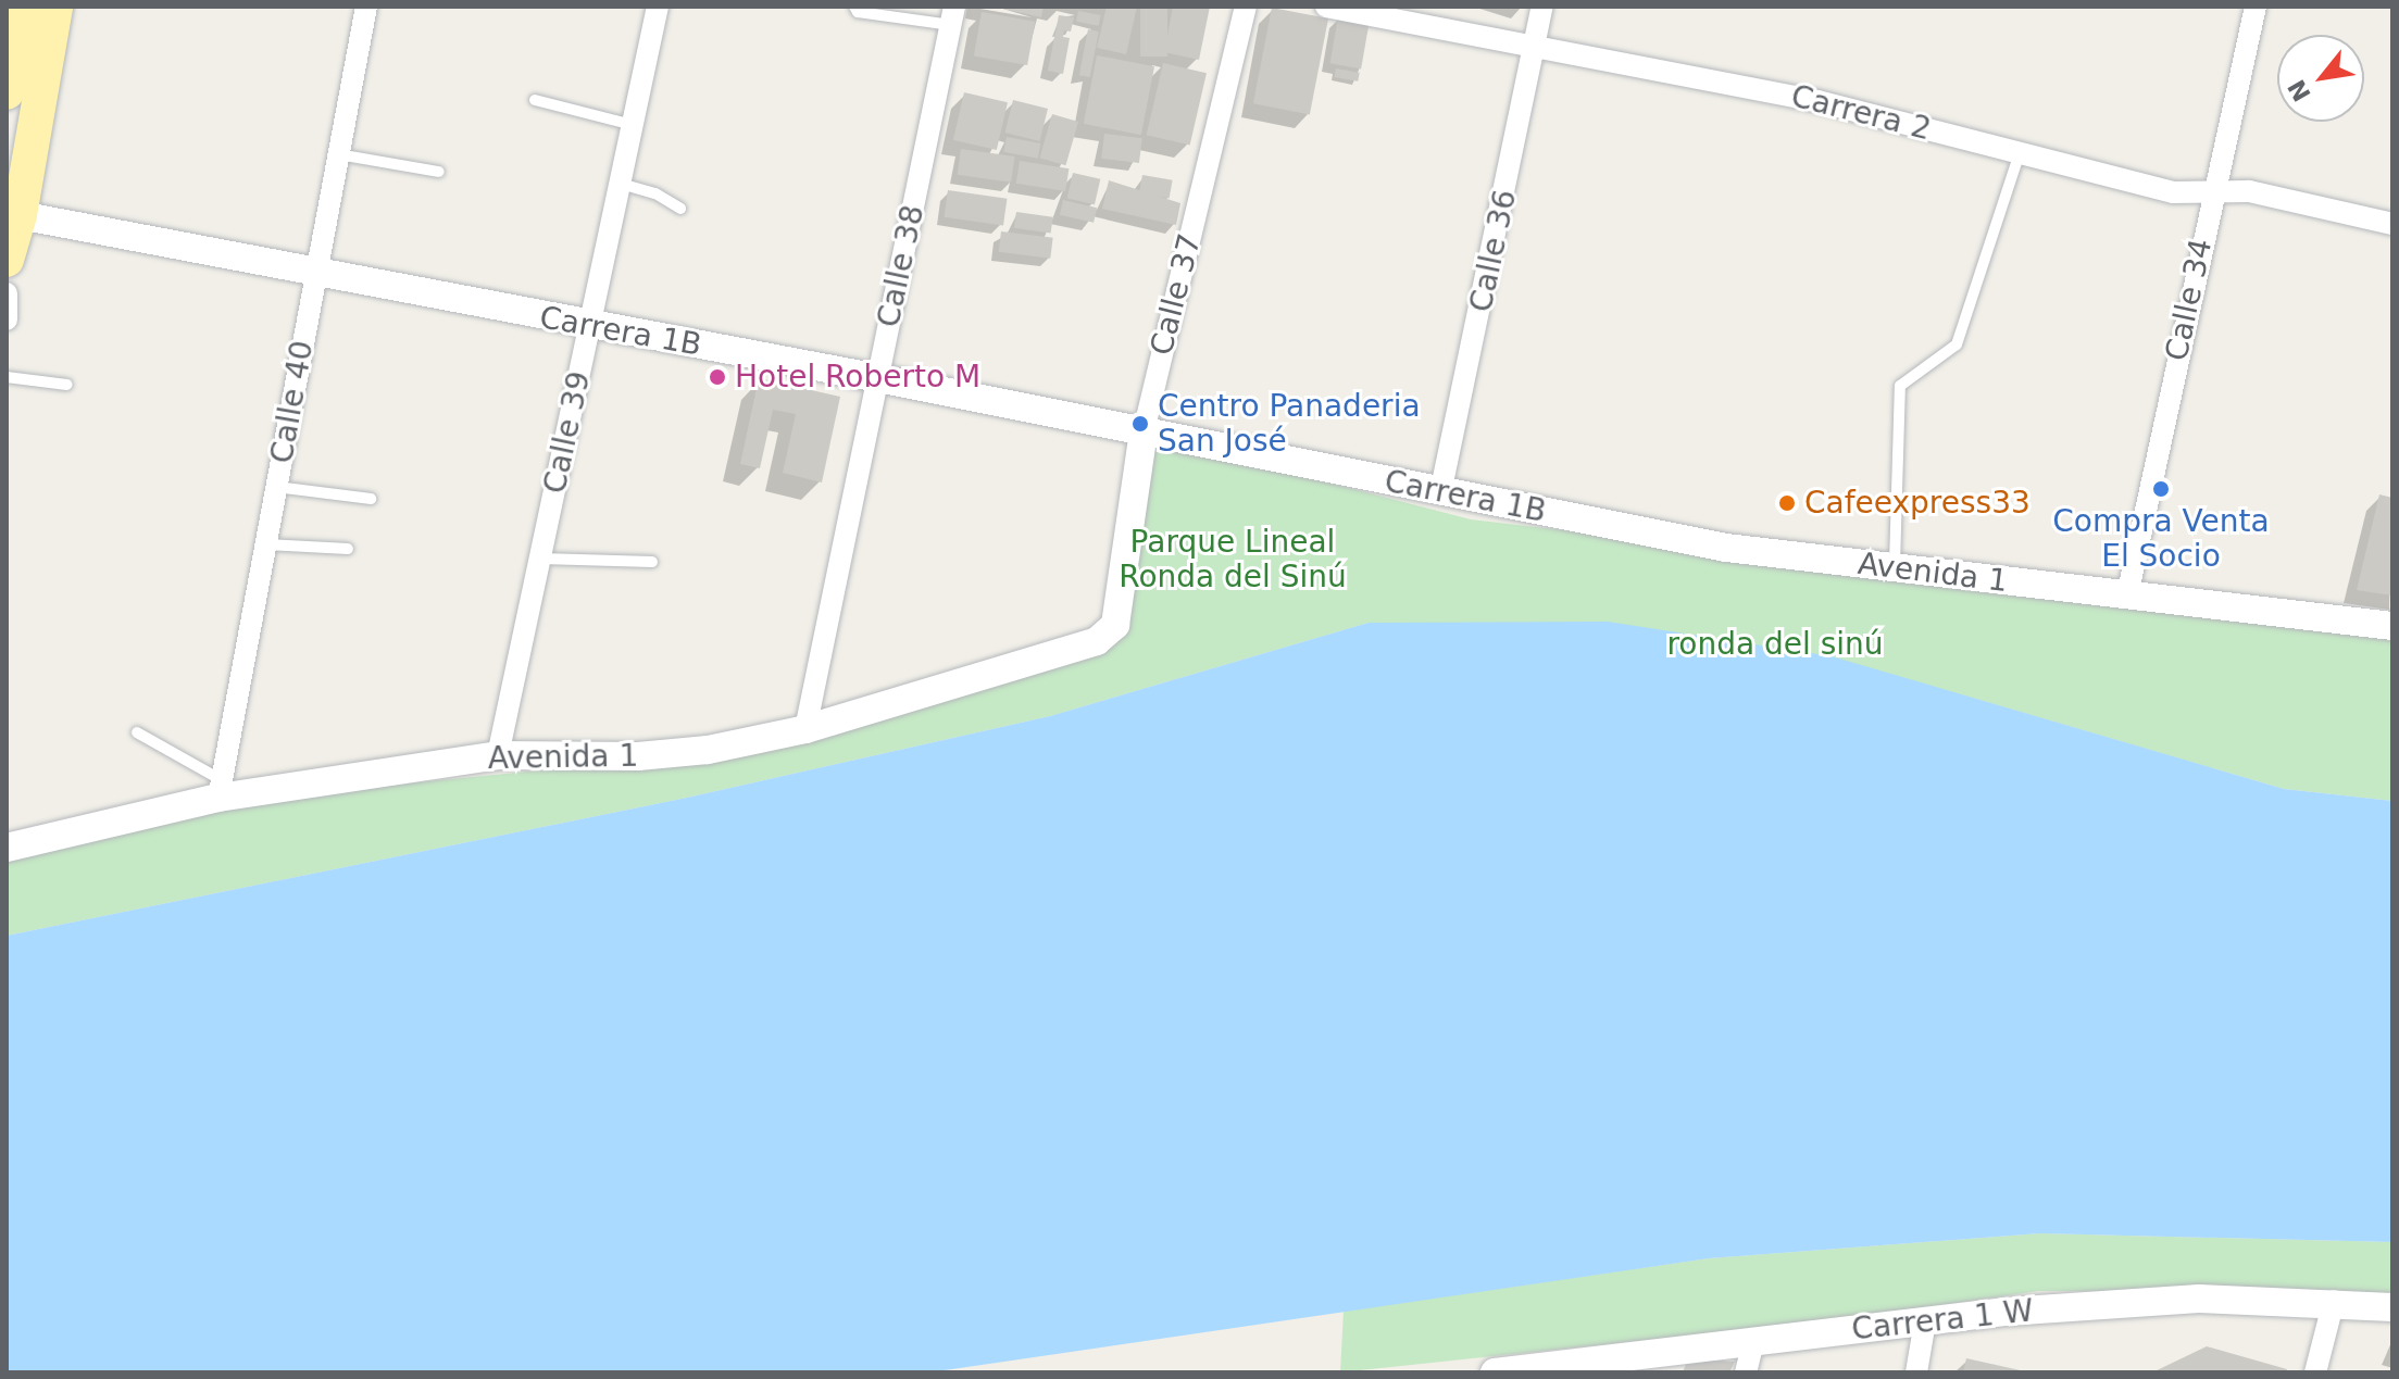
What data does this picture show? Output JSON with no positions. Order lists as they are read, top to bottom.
{
  "streets": {
    "street": [
      "Carrera 2",
      "Calle 36",
      "Calle 38",
      "Calle 37",
      "Calle 34",
      "Carrera 1B",
      "Calle 40",
      "Calle 39",
      "Avenida 1",
      "Carrera 1 W"
    ]
  },
  "crossings": [
    ["Carrera 2", "Calle 36"],
    ["Carrera 2", "Calle 34"],
    ["Calle 36", "Carrera 1B"],
    ["Calle 38", "Carrera 1B"],
    ["Calle 38", "Avenida 1"],
    ["Calle 37", "Carrera 1B"],
    ["Calle 37", "Avenida 1"],
    ["Calle 34", "Avenida 1"],
    ["Carrera 1B", "Calle 40"],
    ["Carrera 1B", "Calle 39"],
    ["Carrera 1B", "Avenida 1"],
    ["Calle 40", "Avenida 1"],
    ["Calle 39", "Avenida 1"]
  ],
  "parks": ["Parque Lineal Ronda del Sinú", "ronda del sinú"],
  "places": [
    "Hotel Roberto M",
    "Centro Panaderia San José",
    "Compra Venta El Socio",
    "Cafeexpress33"
  ],
  "north": "bottom left"
}
